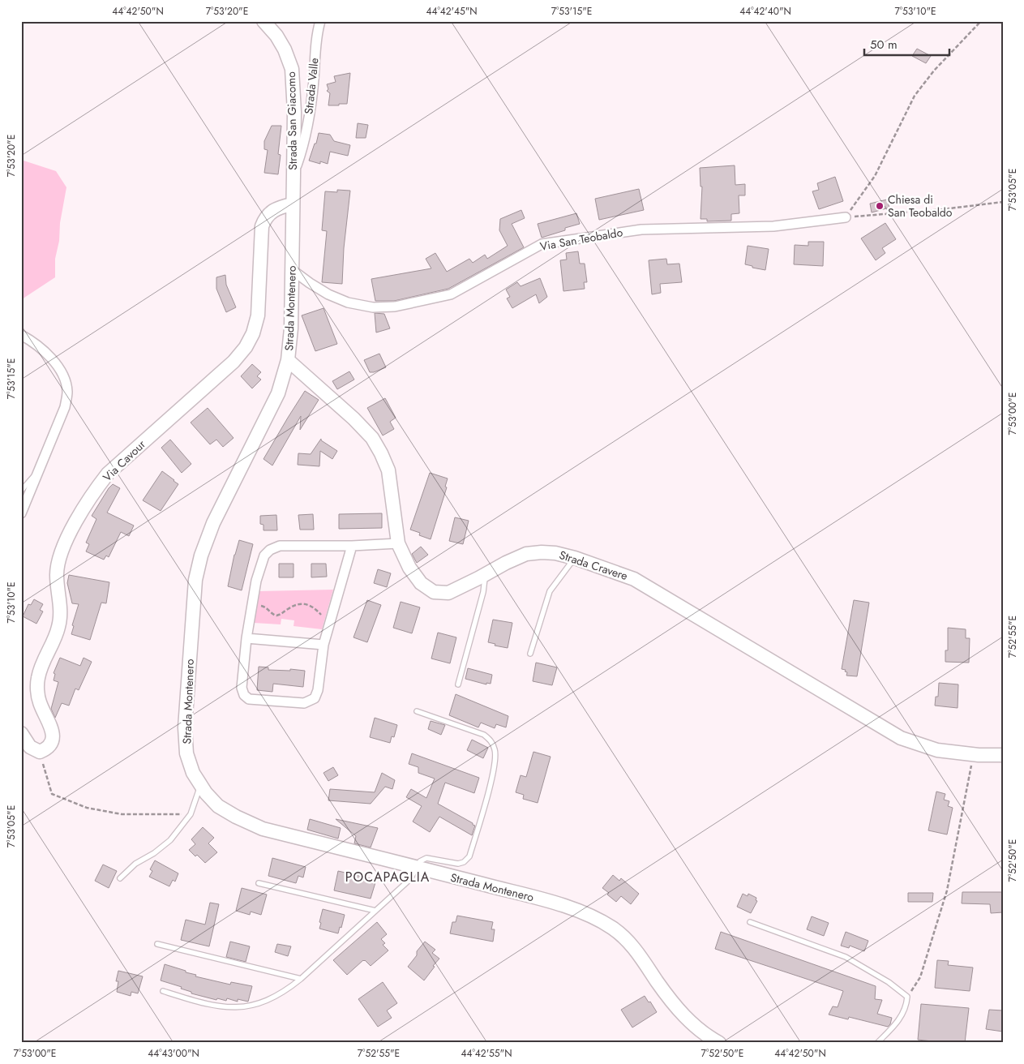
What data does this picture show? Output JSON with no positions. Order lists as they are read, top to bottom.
{
  "streets": {
    "street": [
      "Strada Valle",
      "Strada San Giacomo",
      "Via San Teobaldo",
      "Strada Montenero",
      "Via Cavour",
      "Strada Cravere"
    ]
  },
  "crossings": [
    ["Strada Valle", "Strada San Giacomo"],
    ["Strada San Giacomo", "Strada Montenero"],
    ["Strada San Giacomo", "Via Cavour"],
    ["Via San Teobaldo", "Strada Montenero"],
    ["Strada Montenero", "Via Cavour"],
    ["Strada Montenero", "Strada Cravere"]
  ],
  "districts": ["POCAPAGLIA"],
  "places": ["Chiesa di San Teobaldo"],
  "scale_bar": "50 m",
  "coordinates": [
    "44°42'50\"N",
    "7°53'20\"E",
    "44°42'45\"N",
    "7°53'15\"E",
    "44°42'40\"N",
    "7°53'10\"E",
    "7°53'05\"E",
    "7°53'00\"E",
    "7°52'55\"E",
    "7°52'50\"E",
    "44°43'00\"N",
    "44°42'55\"N"
  ]
}
